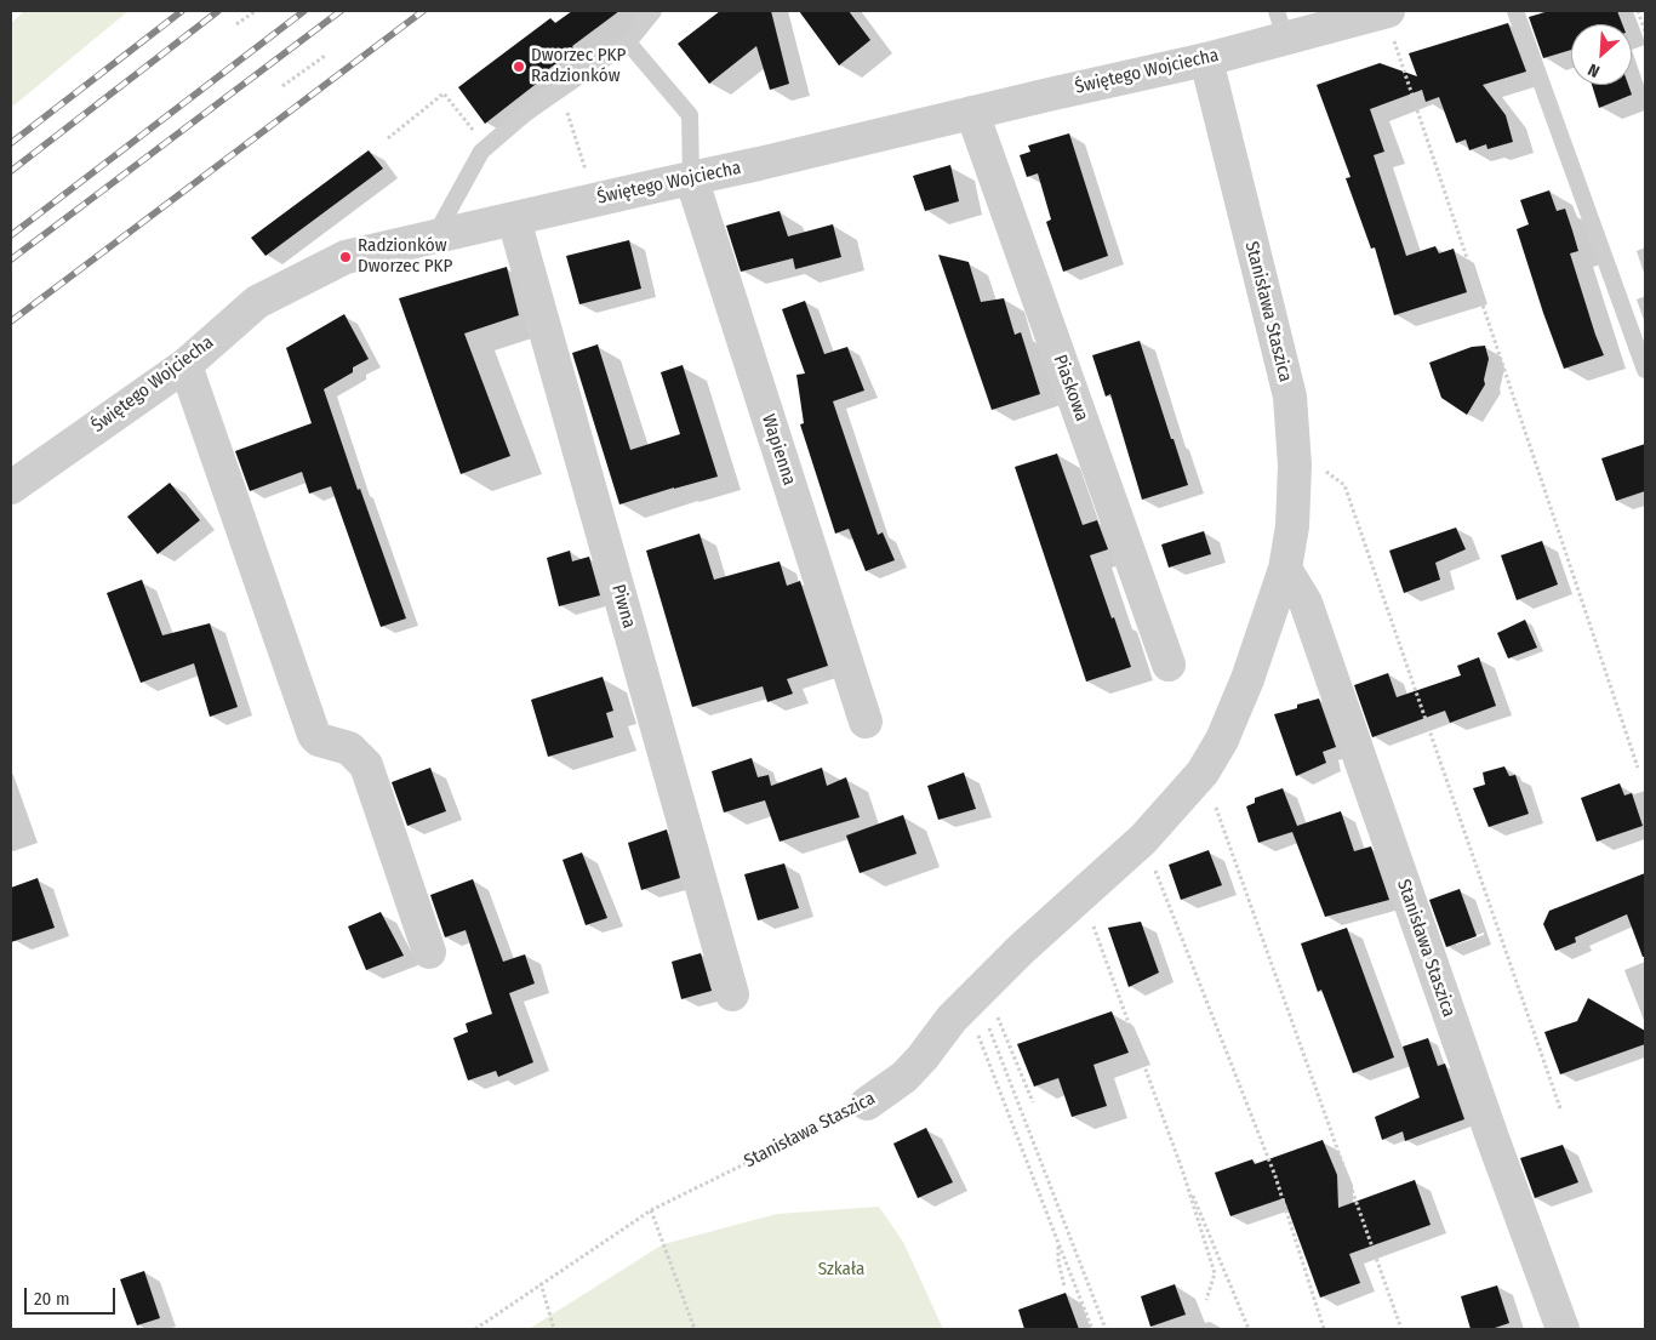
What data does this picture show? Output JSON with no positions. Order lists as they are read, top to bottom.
{
  "streets": {
    "street": [
      "Świętego Wojciecha",
      "Stanisława Staszica",
      "Piaskowa",
      "Wapienna",
      "Piwna"
    ]
  },
  "crossings": [
    ["Świętego Wojciecha", "Stanisława Staszica"],
    ["Świętego Wojciecha", "Piaskowa"],
    ["Świętego Wojciecha", "Wapienna"],
    ["Świętego Wojciecha", "Piwna"]
  ],
  "parks": ["Szkała"],
  "places": ["Dworzec PKP Radzionków", "Radzionków Dworzec PKP"],
  "scale_bar": "20 m",
  "north": "bottom left"
}
